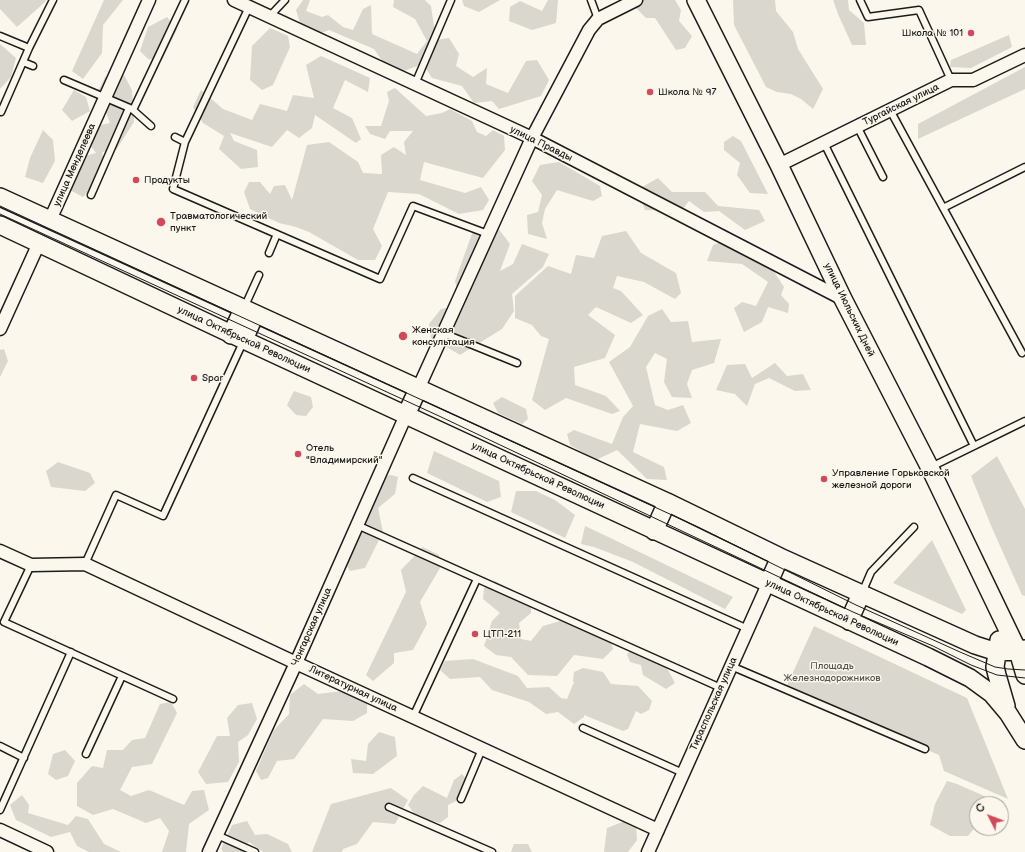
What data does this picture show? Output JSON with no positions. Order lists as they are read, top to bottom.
{
  "streets": {
    "main road": [
      "улица Менделеева",
      "улица Июльских Дней",
      "улица Октябрьской Революции",
      "Чонгарская улица",
      "Тираспольская улица"
    ],
    "street": ["Тургайская улица", "улица Правды", "Литературная улица"]
  },
  "crossings": [
    ["Тургайская улица", "улица Июльских Дней"],
    ["улица Правды", "улица Июльских Дней"],
    ["улица Менделеева", "улица Октябрьской Революции"],
    ["улица Октябрьской Революции", "Чонгарская улица"],
    ["улица Октябрьской Революции", "Тираспольская улица"],
    ["Чонгарская улица", "Литературная улица"],
    ["Литературная улица", "Тираспольская улица"]
  ],
  "parks": ["Площадь Железнодорожников"],
  "places": [
    "Школа № 101",
    "Школа № 97",
    "Продукты",
    "Травматологический пункт",
    "Женская консультация",
    "Spar",
    "Отель \"Владимирский\"",
    "Управление Горьковской железной дороги",
    "ЦТП-211"
  ],
  "north": "top left"
}
